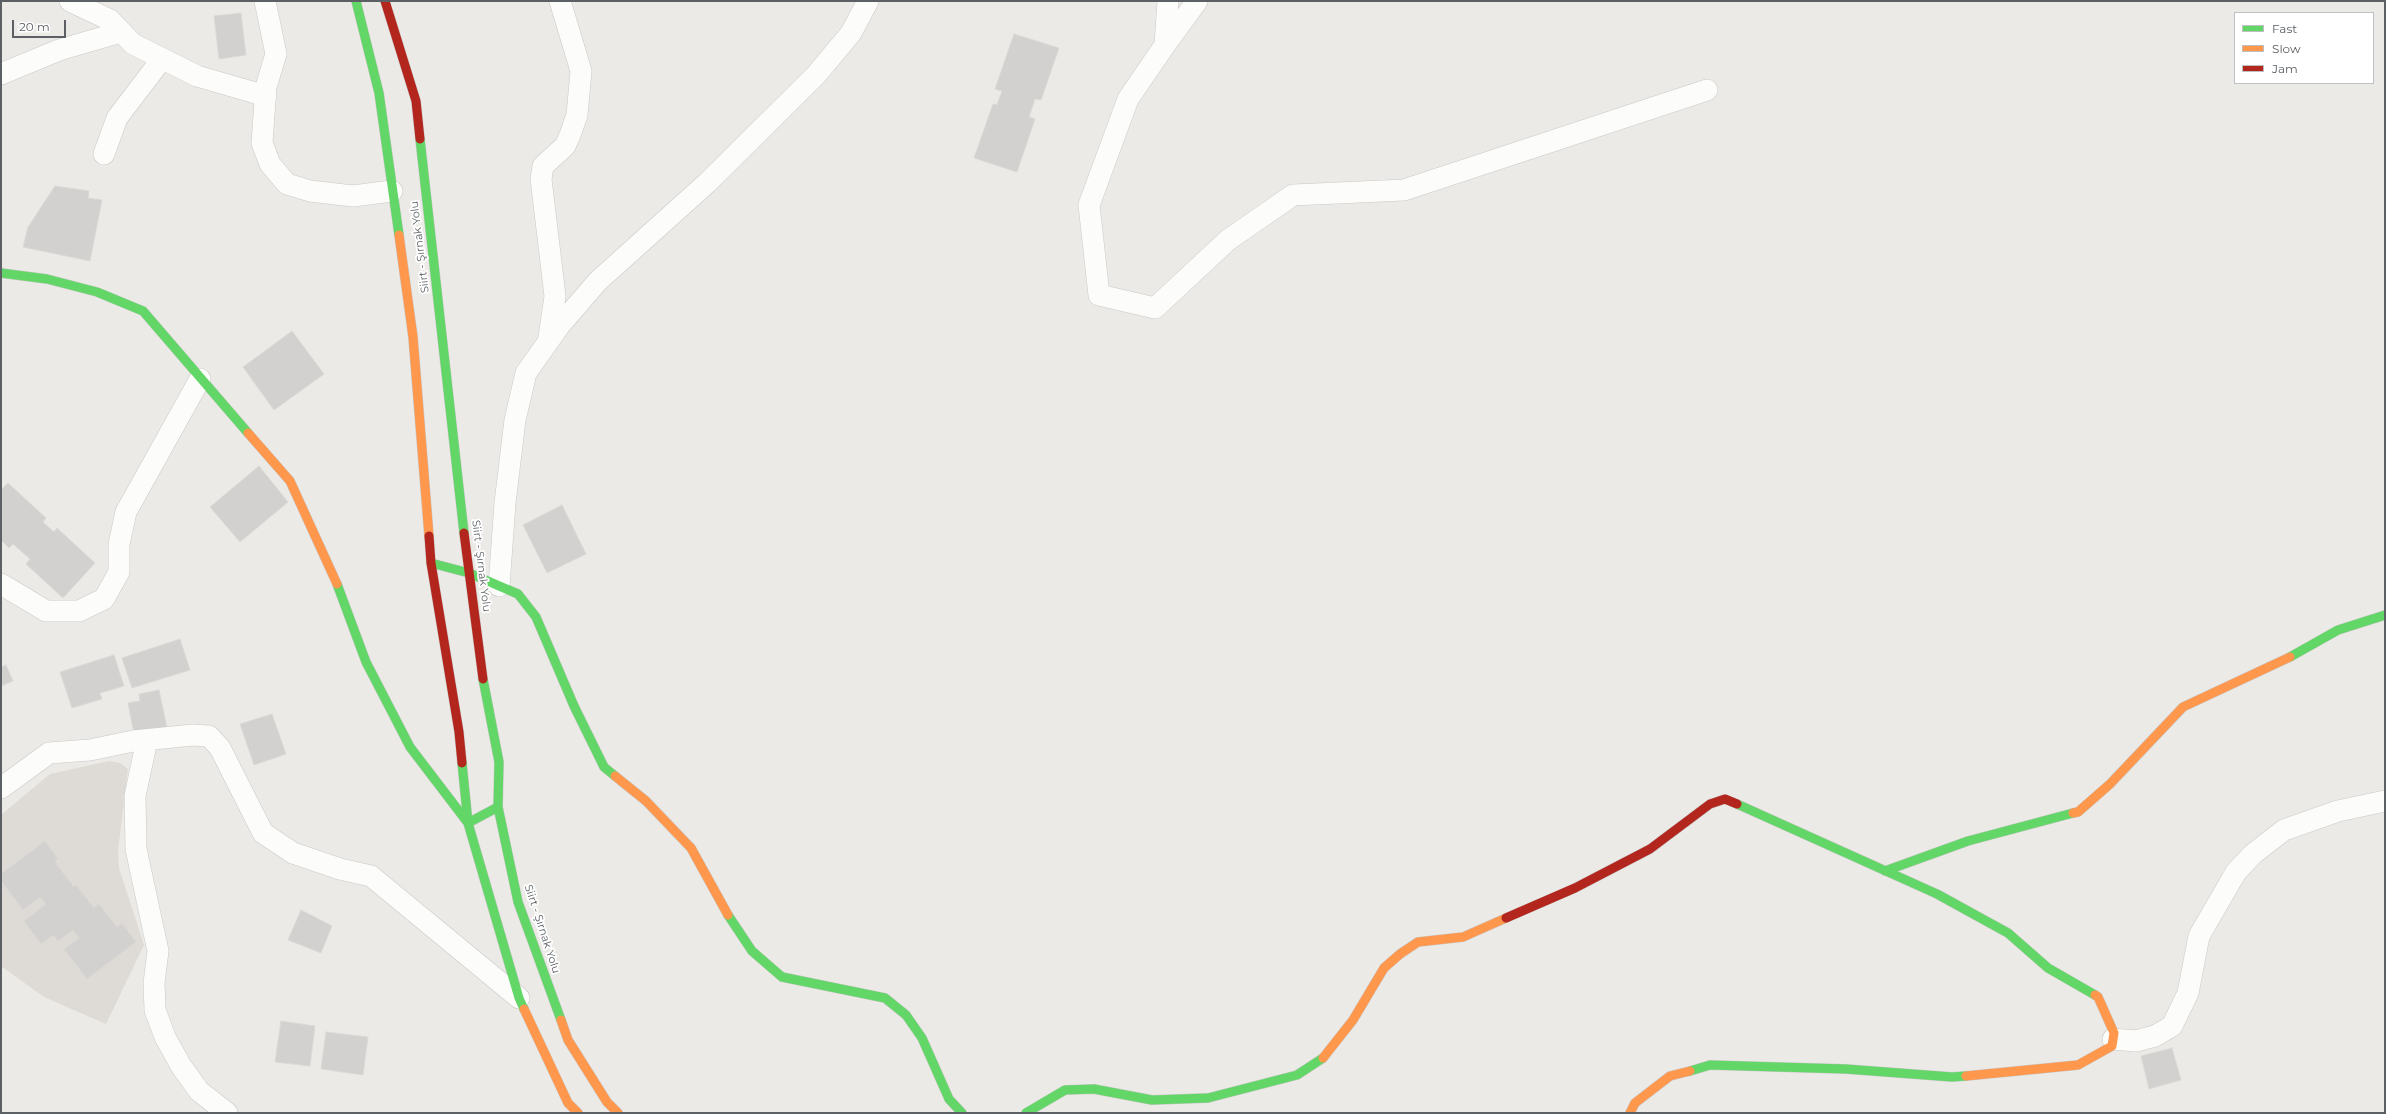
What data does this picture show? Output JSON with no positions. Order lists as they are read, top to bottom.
{
  "streets": {
    "street": ["Siirt - Şırnak Yolu"]
  },
  "legend": ["Fast", "Slow", "Jam"],
  "scale_bar": "20 m"
}
